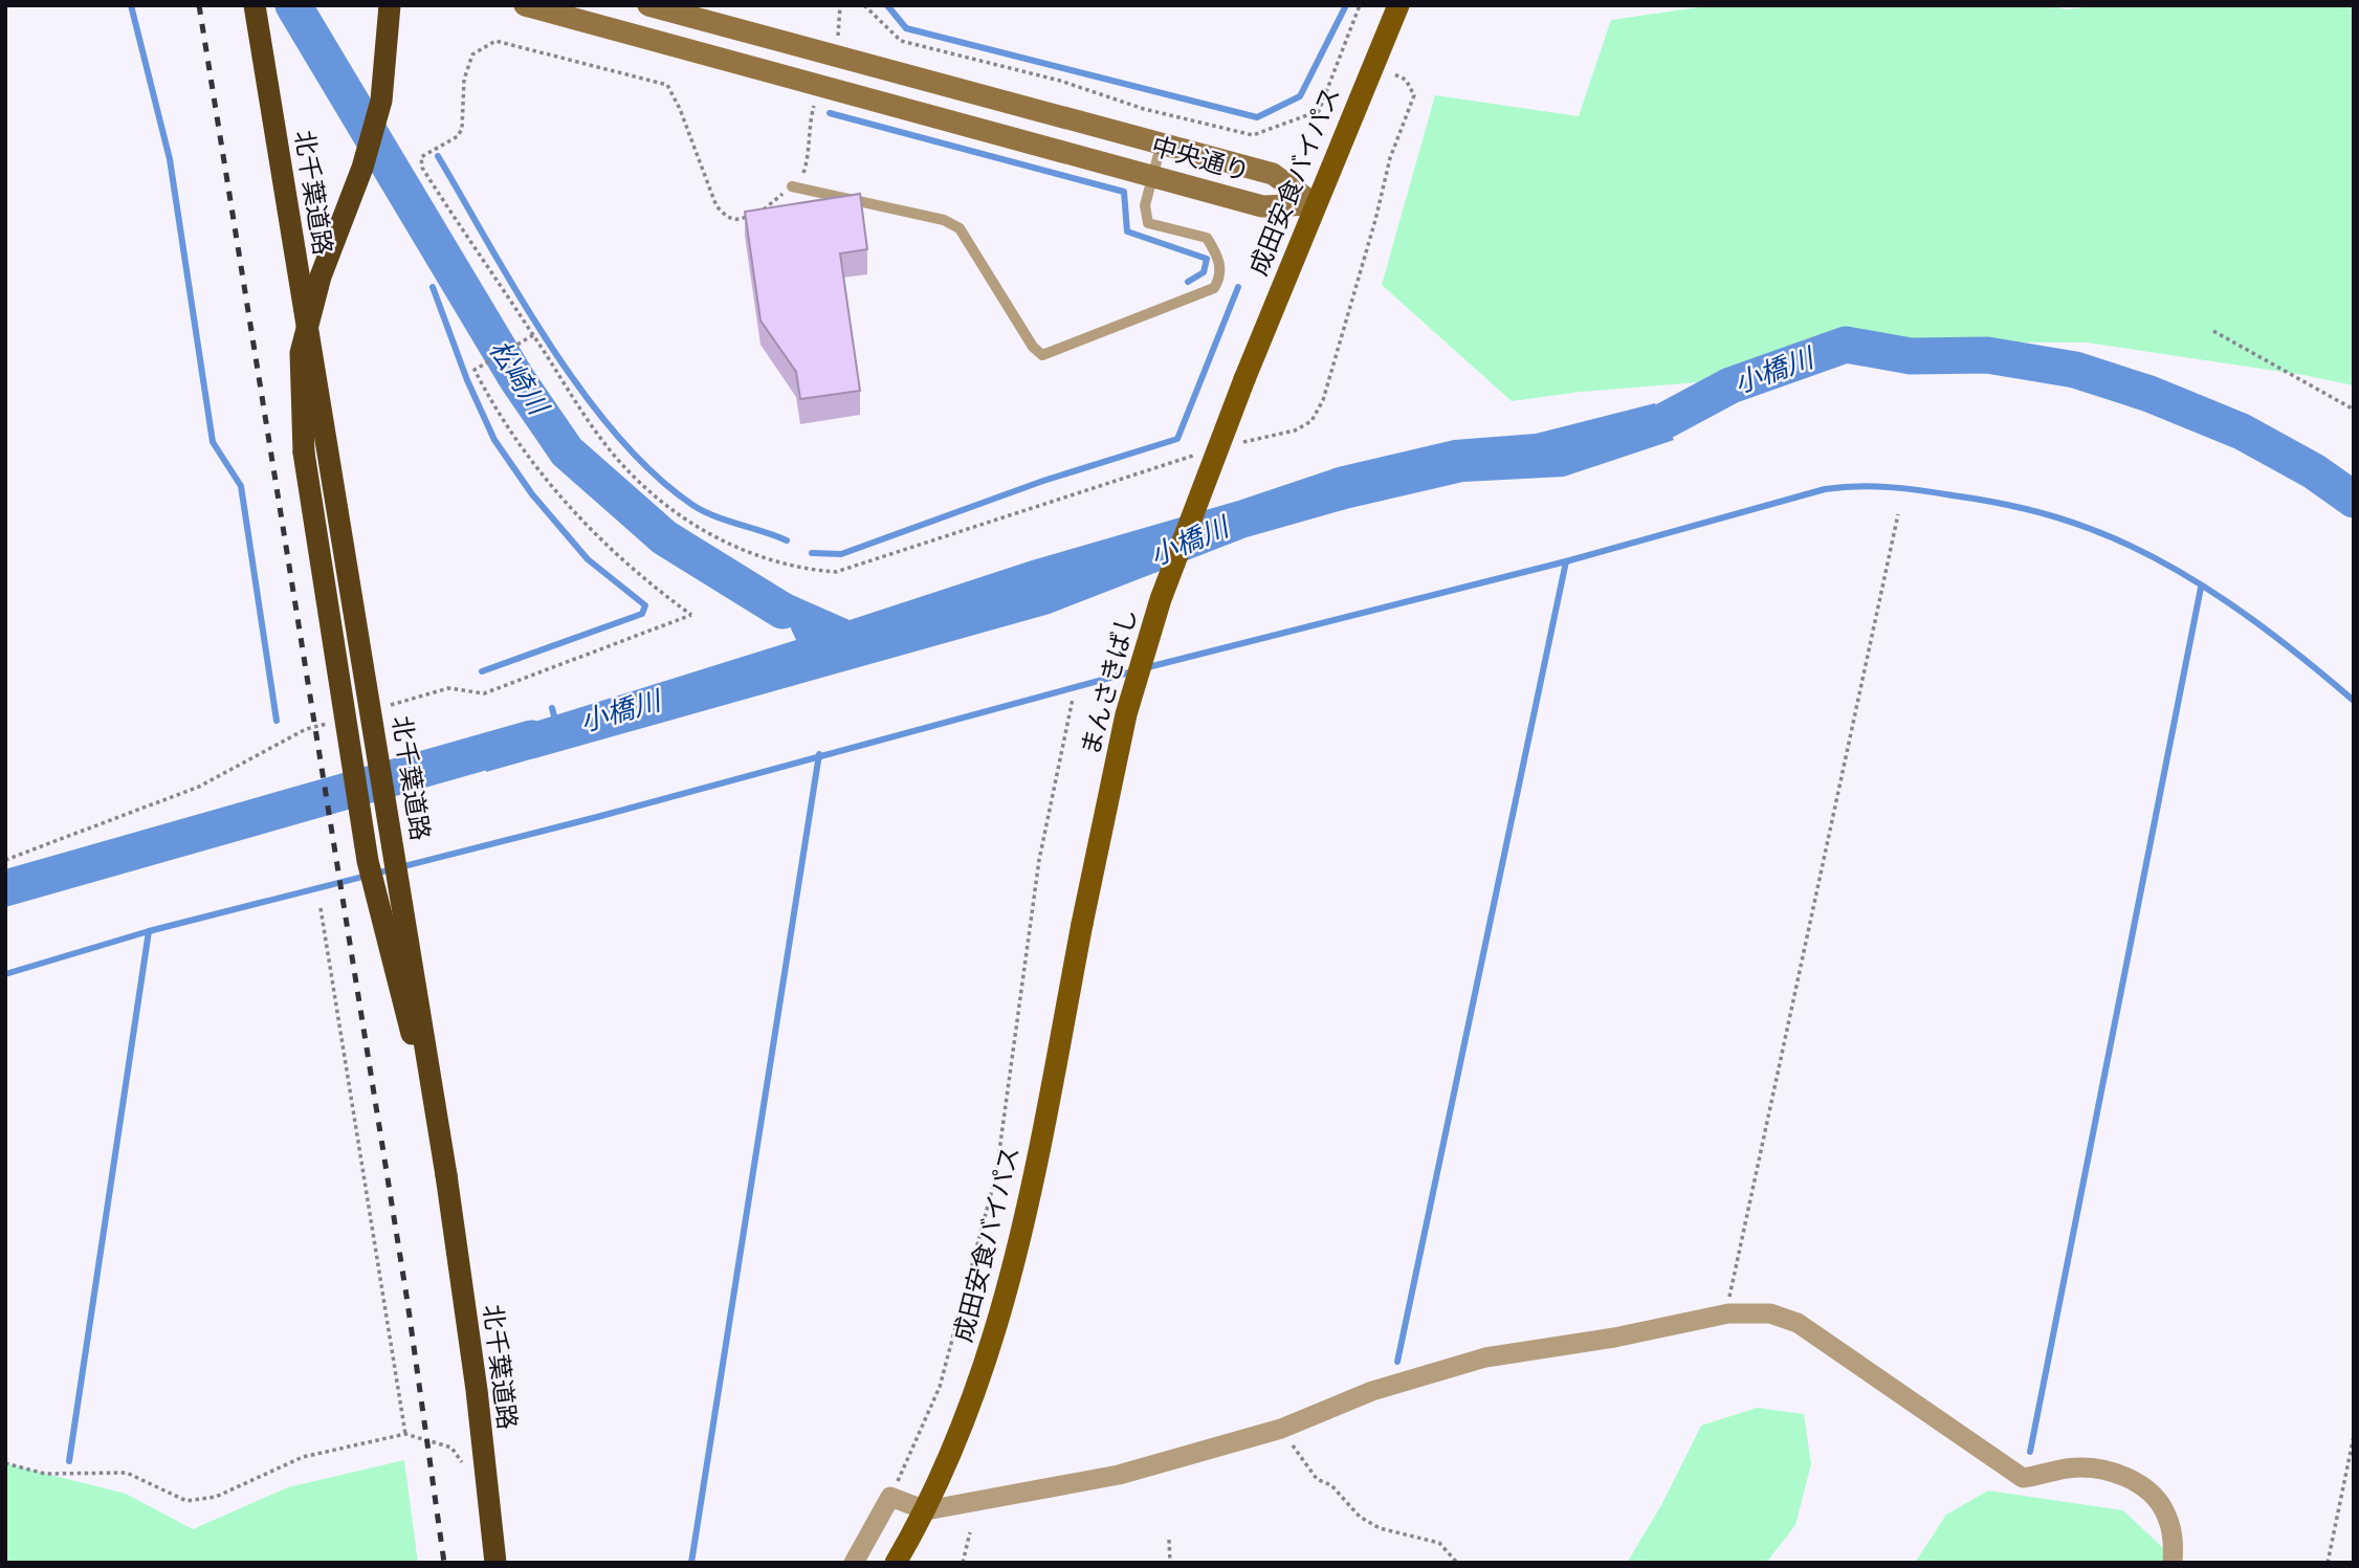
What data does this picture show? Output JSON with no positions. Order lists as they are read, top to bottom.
{
  "streets": {
    "highway": ["北千葉道路"],
    "main road": ["成田安食バイパス", "まんさきばし"],
    "street": ["中央通り"]
  },
  "crossings": [
    ["中央通り", "成田安食バイパス"],
    ["成田安食バイパス", "まんさきばし"]
  ],
  "water": ["小橋川", "松崎川"]
}
